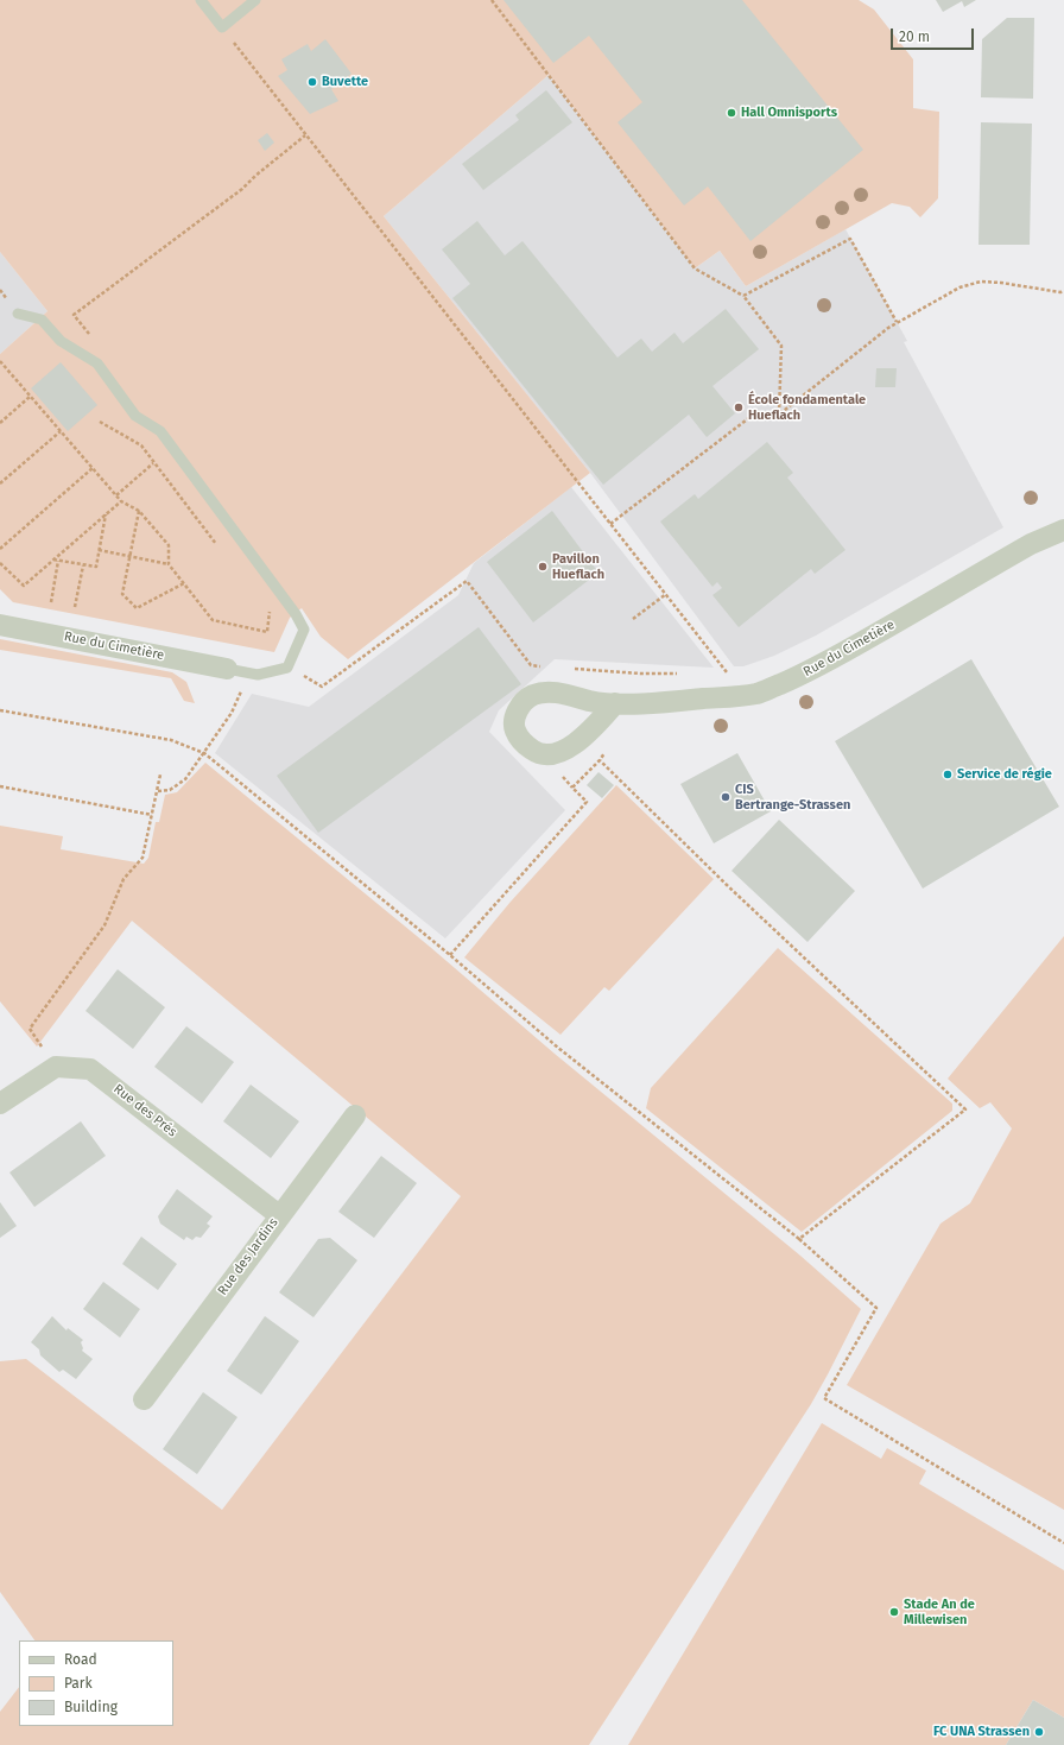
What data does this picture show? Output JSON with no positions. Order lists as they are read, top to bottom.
{
  "streets": {
    "street": ["Rue du Cimetière", "Rue des Prés", "Rue des Jardins"]
  },
  "crossings": [
    ["Rue des Prés", "Rue des Jardins"]
  ],
  "places": [
    "Buvette",
    "Hall Omnisports",
    "École fondamentale Hueflach",
    "Pavillon Hueflach",
    "Service de régie",
    "CIS Bertrange-Strassen",
    "Stade An de Millewisen",
    "FC UNA Strassen"
  ],
  "legend": ["Road", "Park", "Building"],
  "scale_bar": "20 m"
}
